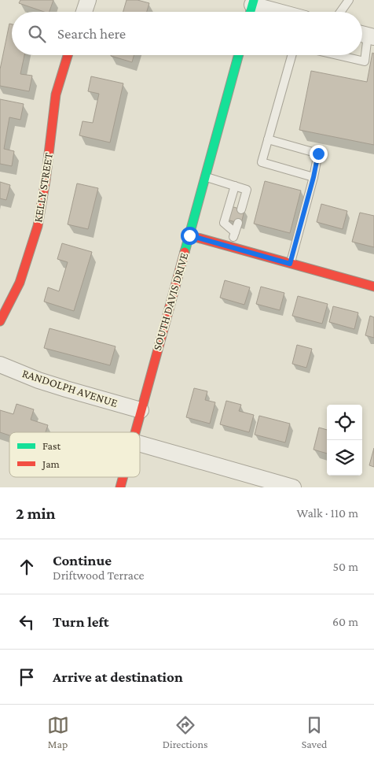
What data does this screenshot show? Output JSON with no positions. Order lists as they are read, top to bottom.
{
  "streets": {
    "street": ["KELLY STREET", "SOUTH DAVIS DRIVE", "RANDOLPH AVENUE"]
  },
  "crossings": [
    ["SOUTH DAVIS DRIVE", "RANDOLPH AVENUE"]
  ],
  "legend": ["Fast", "Jam"],
  "page": {
    "search": "Search here",
    "heading": ["2 min", "Walk · 110 m"],
    "list": [
      ["Continue", "Driftwood Terrace", "50 m"],
      ["Turn left", "60 m"],
      "Arrive at destination"
    ],
    "nav": ["Map", "Directions", "Saved"]
  }
}
